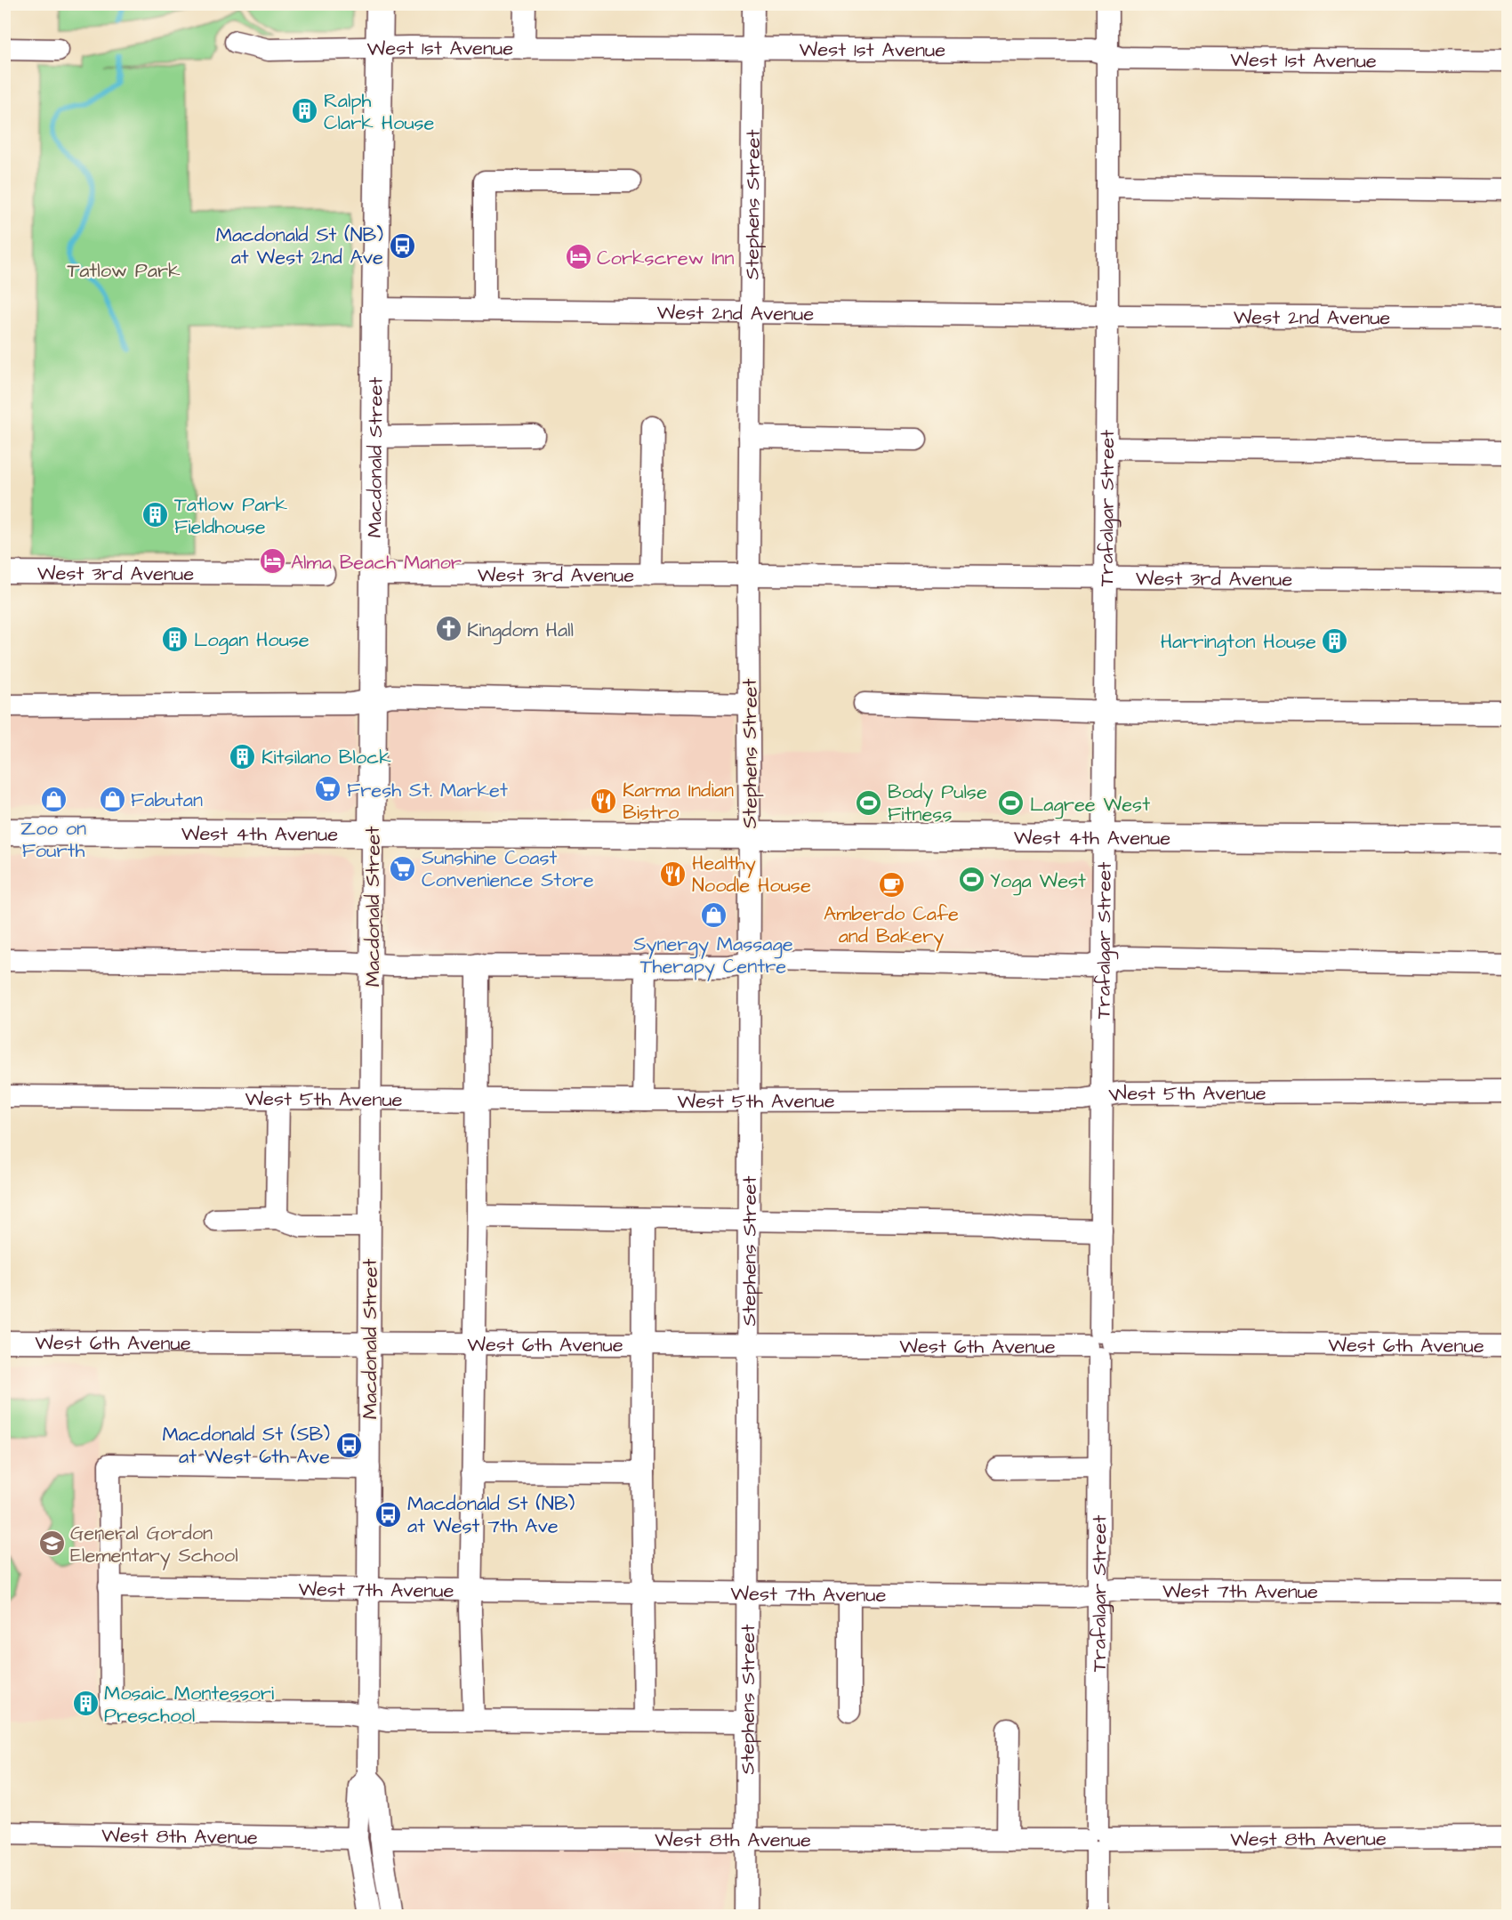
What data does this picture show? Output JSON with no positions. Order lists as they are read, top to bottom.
{
  "streets": {
    "main road": ["Macdonald Street", "West 4th Avenue"],
    "street": [
      "West 1st Avenue",
      "Stephens Street",
      "West 2nd Avenue",
      "Trafalgar Street",
      "West 3rd Avenue",
      "West 5th Avenue",
      "West 6th Avenue",
      "West 7th Avenue",
      "West 8th Avenue"
    ]
  },
  "crossings": [
    ["West 1st Avenue", "Stephens Street"],
    ["West 1st Avenue", "Macdonald Street"],
    ["West 1st Avenue", "Trafalgar Street"],
    ["Stephens Street", "West 2nd Avenue"],
    ["Stephens Street", "West 3rd Avenue"],
    ["Stephens Street", "West 4th Avenue"],
    ["Stephens Street", "West 5th Avenue"],
    ["Stephens Street", "West 6th Avenue"],
    ["Stephens Street", "West 7th Avenue"],
    ["Stephens Street", "West 8th Avenue"],
    ["West 2nd Avenue", "Macdonald Street"],
    ["West 2nd Avenue", "Trafalgar Street"],
    ["Macdonald Street", "West 3rd Avenue"],
    ["Macdonald Street", "West 4th Avenue"],
    ["Macdonald Street", "West 5th Avenue"],
    ["Macdonald Street", "West 6th Avenue"],
    ["Macdonald Street", "West 7th Avenue"],
    ["Macdonald Street", "West 8th Avenue"],
    ["Trafalgar Street", "West 3rd Avenue"],
    ["Trafalgar Street", "West 4th Avenue"],
    ["Trafalgar Street", "West 5th Avenue"],
    ["Trafalgar Street", "West 6th Avenue"],
    ["Trafalgar Street", "West 7th Avenue"],
    ["Trafalgar Street", "West 8th Avenue"]
  ],
  "parks": ["Tatlow Park"],
  "places": {
    "building": [
      "Ralph Clark House",
      "Tatlow Park Fieldhouse",
      "Logan House",
      "Harrington House",
      "Kitsilano Block",
      "Mosaic Montessori Preschool"
    ],
    "bus stop": ["Macdonald St (NB) at West 2nd Ave", "Macdonald St (SB) at West 6th Ave", "Macdonald St (NB) at West 7th Ave"],
    "hotel": ["Corkscrew Inn", "Alma Beach Manor"],
    "church": ["Kingdom Hall"],
    "supermarket": ["Fresh St. Market", "Sunshine Coast Convenience Store"],
    "shop": ["Zoo on Fourth", "Fabutan", "Synergy Massage Therapy Centre"],
    "restaurant": ["Karma Indian Bistro", "Healthy Noodle House"],
    "sports": ["Body Pulse Fitness", "Lagree West", "Yoga West"],
    "cafe": ["Amberdo Cafe and Bakery"],
    "school or university": ["General Gordon Elementary School"]
  }
}
